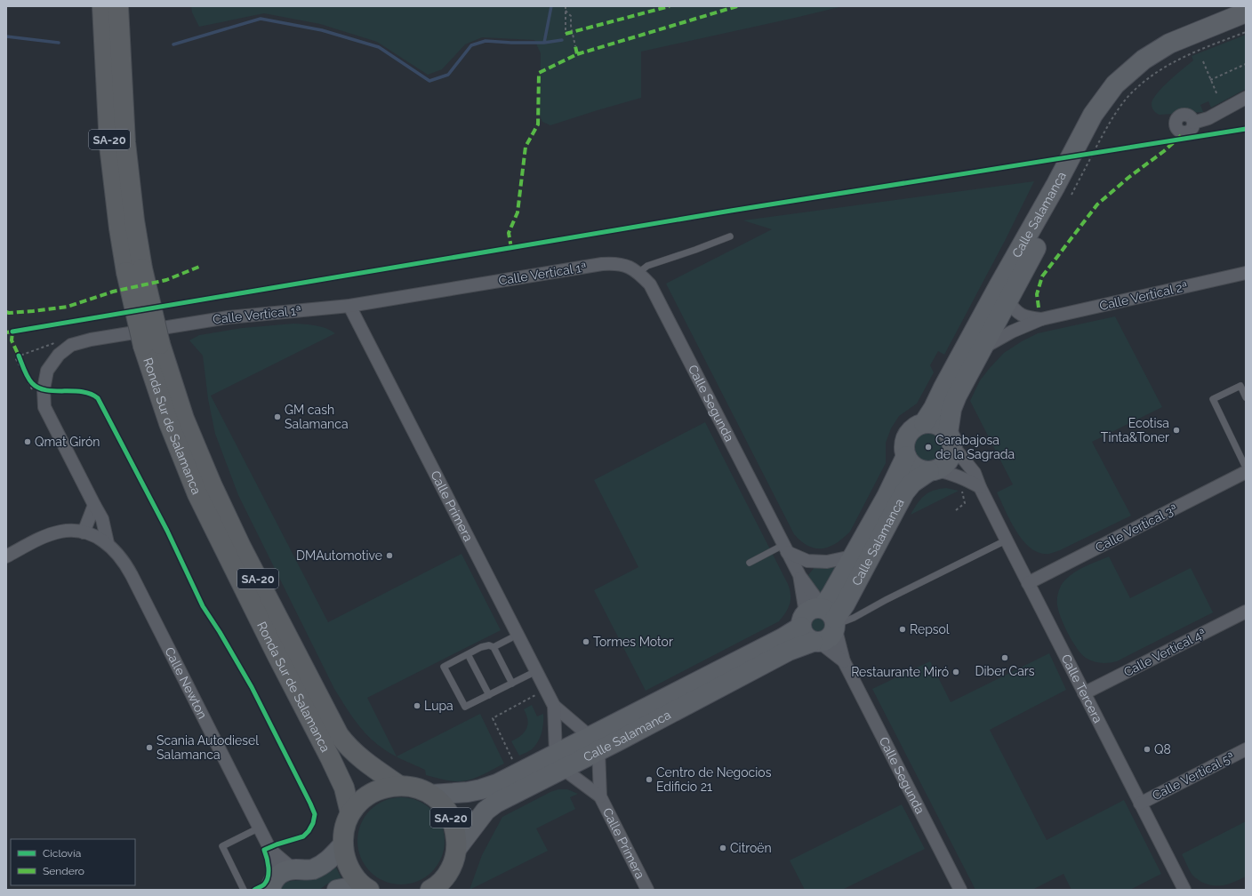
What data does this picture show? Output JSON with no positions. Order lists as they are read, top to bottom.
{
  "streets": {
    "highway": ["SA-20", "Ronda Sur de Salamanca"],
    "main road": ["Calle Salamanca"],
    "street": [
      "Calle Vertical 1ª",
      "Calle Vertical 2ª",
      "Calle Segunda",
      "Calle Primera",
      "Calle Vertical 3ª",
      "Calle Vertical 4ª",
      "Calle Newton",
      "Calle Tercera",
      "Calle Vertical 5ª"
    ]
  },
  "crossings": [
    ["Calle Salamanca", "Calle Vertical 2ª"],
    ["Calle Salamanca", "Calle Segunda"],
    ["Calle Salamanca", "Ronda Sur de Salamanca"],
    ["Calle Salamanca", "Calle Primera"],
    ["Calle Salamanca", "Calle Tercera"],
    ["Calle Vertical 1ª", "Calle Segunda"],
    ["Calle Vertical 1ª", "Calle Primera"],
    ["Calle Vertical 1ª", "Calle Newton"],
    ["Calle Vertical 3ª", "Calle Tercera"],
    ["Calle Vertical 4ª", "Calle Tercera"],
    ["Calle Tercera", "Calle Vertical 5ª"]
  ],
  "places": [
    "GM cash Salamanca",
    "Ecotisa Tinta&Toner",
    "Qmat Girón",
    "Carabajosa de la Sagrada",
    "DMAutomotive",
    "Repsol",
    "Tormes Motor",
    "Diber Cars",
    "Restaurante Miró",
    "Lupa",
    "Scania Autodiesel Salamanca",
    "Q8",
    "Centro de Negocios Edificio 21",
    "Citroën"
  ],
  "legend": ["Ciclovía", "Sendero"]
}
